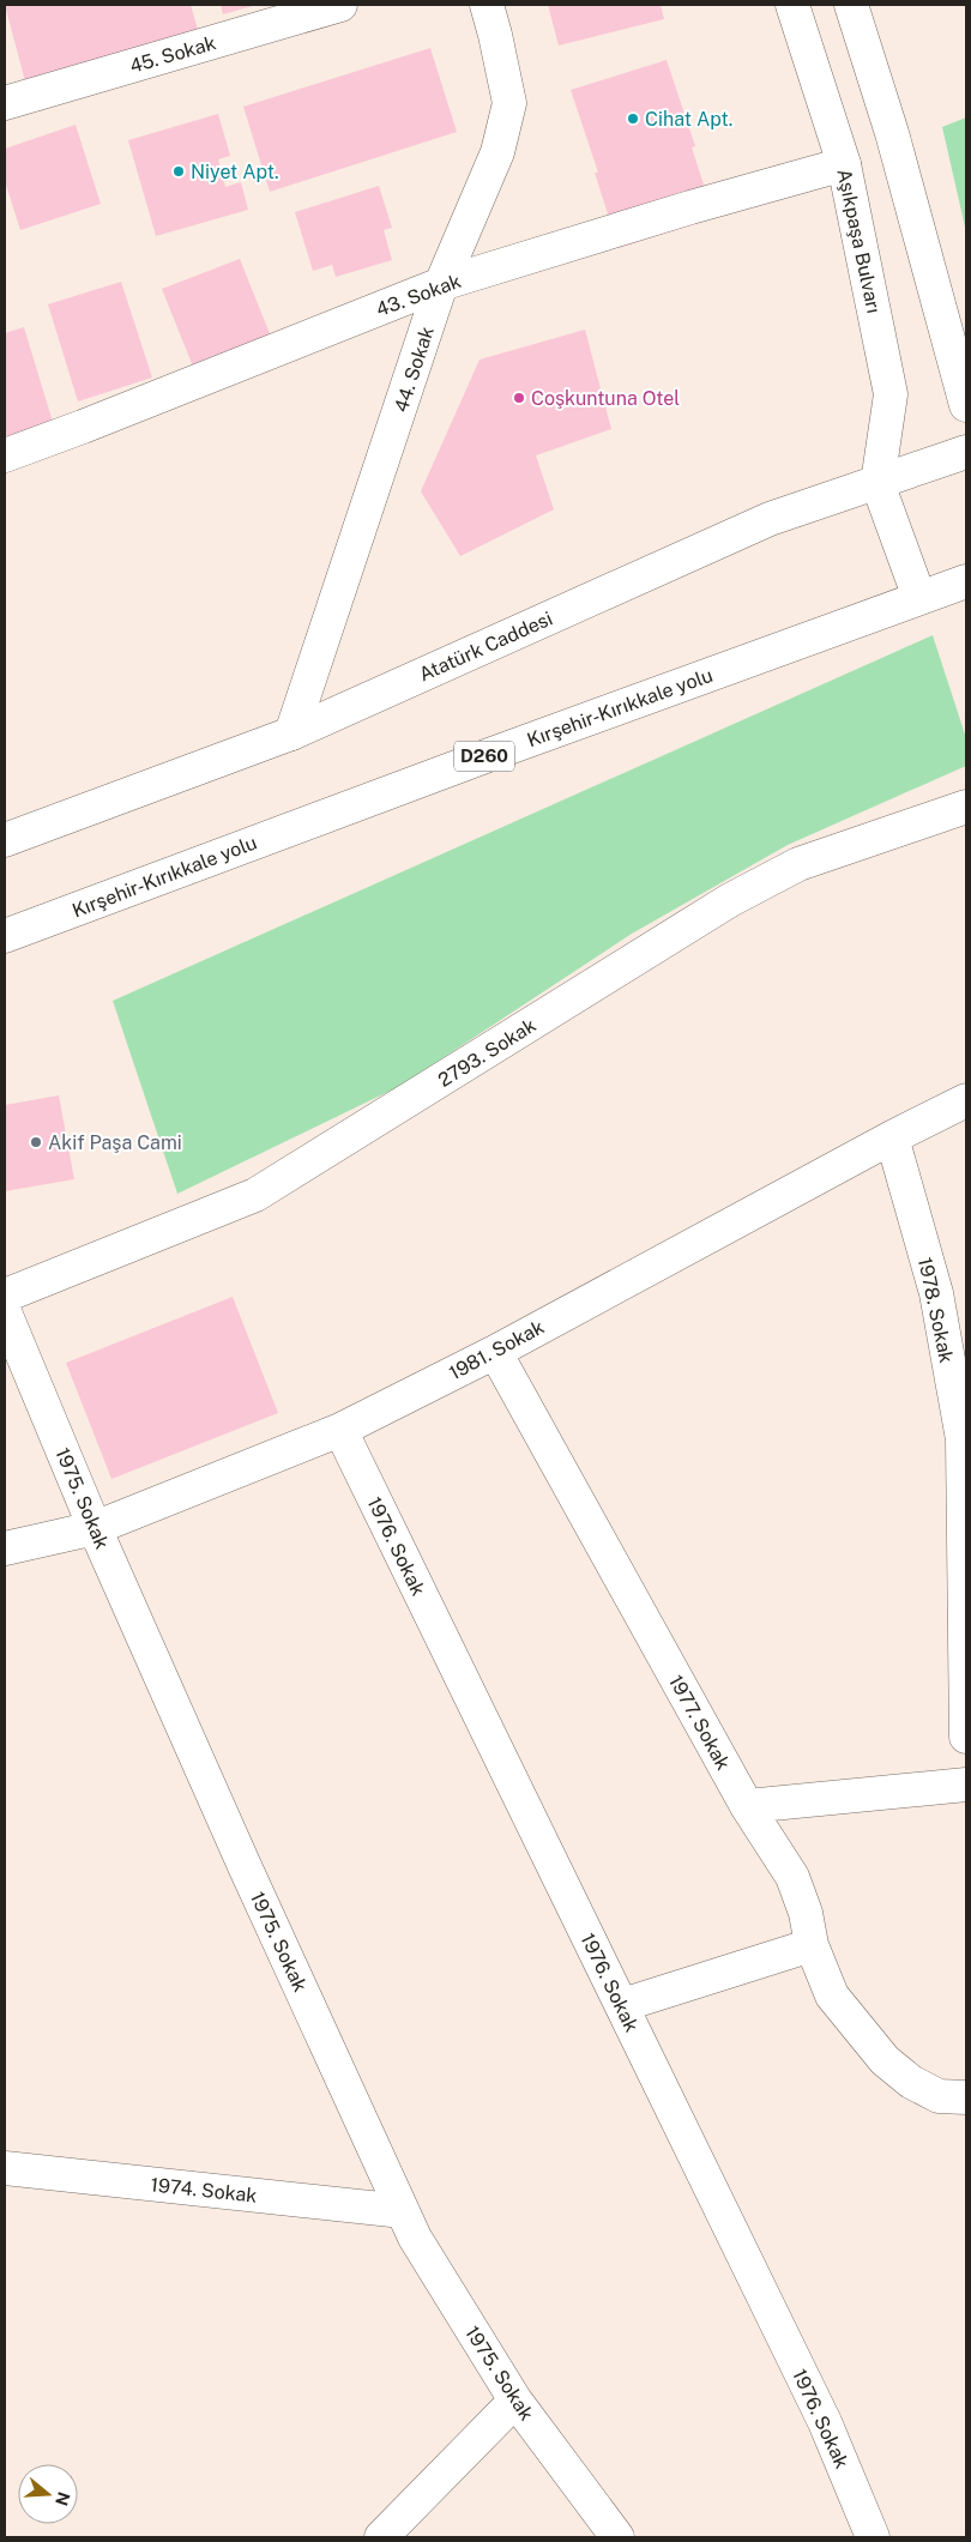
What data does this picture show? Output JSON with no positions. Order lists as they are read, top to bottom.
{
  "streets": {
    "main road": [
      "45. Sokak",
      "Aşıkpaşa Bulvarı",
      "43. Sokak",
      "44. Sokak",
      "Atatürk Caddesi",
      "Kırşehir-Kırıkkale yolu",
      "D260",
      "2793. Sokak",
      "1978. Sokak",
      "1981. Sokak",
      "1975. Sokak",
      "1976. Sokak",
      "1977. Sokak",
      "1974. Sokak"
    ]
  },
  "crossings": [
    ["Aşıkpaşa Bulvarı", "43. Sokak"],
    ["Aşıkpaşa Bulvarı", "Atatürk Caddesi"],
    ["43. Sokak", "44. Sokak"],
    ["44. Sokak", "Atatürk Caddesi"],
    ["1978. Sokak", "1981. Sokak"],
    ["1981. Sokak", "1975. Sokak"],
    ["1981. Sokak", "1976. Sokak"],
    ["1981. Sokak", "1977. Sokak"],
    ["1975. Sokak", "1974. Sokak"]
  ],
  "places": [
    "Cihat Apt.",
    "Niyet Apt.",
    "Coşkuntuna Otel",
    "Akif Paşa Cami"
  ],
  "north": "right"
}
